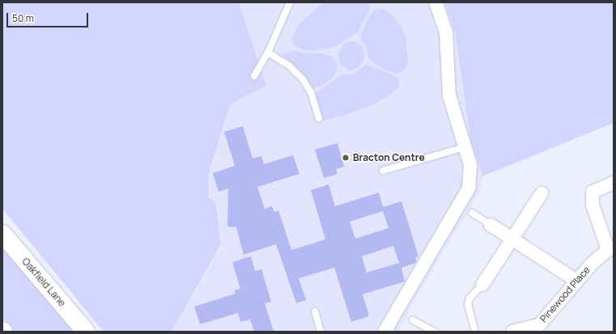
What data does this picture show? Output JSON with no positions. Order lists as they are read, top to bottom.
{
  "streets": {
    "street": ["Oakfield Lane", "Pinewood Place"]
  },
  "places": ["Bracton Centre"],
  "scale_bar": "50 m"
}
